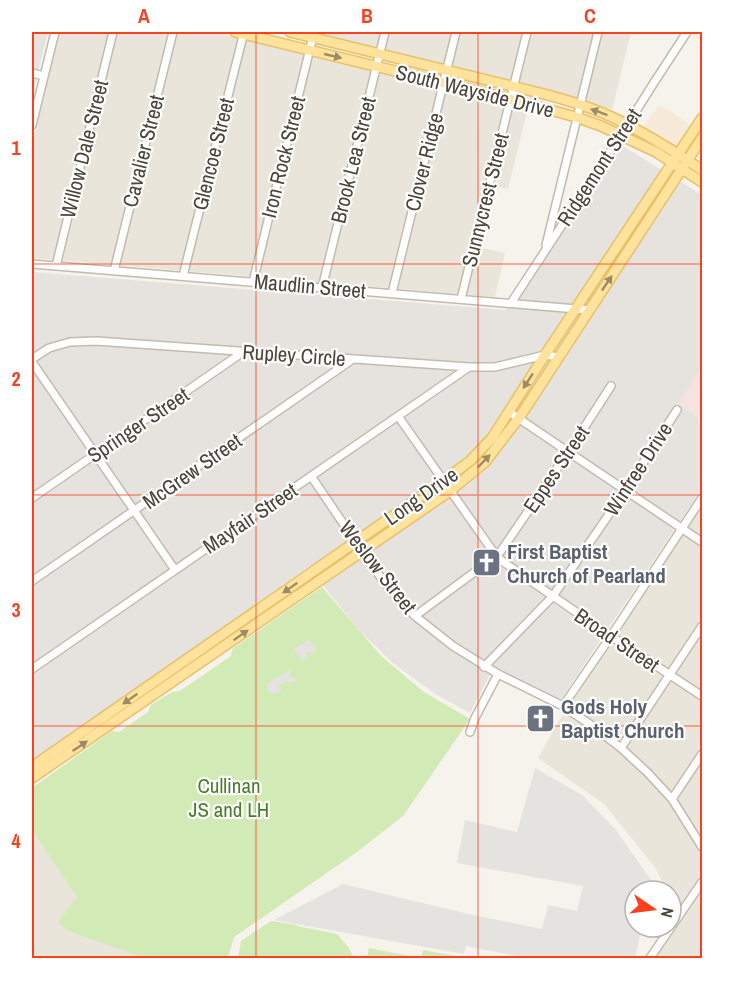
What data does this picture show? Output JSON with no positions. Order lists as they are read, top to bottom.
{
  "streets": {
    "main road": ["South Wayside Drive", "Long Drive"],
    "street": [
      "Willow Dale Street",
      "Cavalier Street",
      "Glencoe Street",
      "Iron Rock Street",
      "Brook Lea Street",
      "Clover Ridge",
      "Ridgemont Street",
      "Sunnycrest Street",
      "Maudlin Street",
      "Rupley Circle",
      "Springer Street",
      "Eppes Street",
      "Winfree Drive",
      "McGrew Street",
      "Mayfair Street",
      "Weslow Street",
      "Broad Street"
    ]
  },
  "crossings": [
    ["South Wayside Drive", "Glencoe Street"],
    ["South Wayside Drive", "Iron Rock Street"],
    ["South Wayside Drive", "Brook Lea Street"],
    ["South Wayside Drive", "Clover Ridge"],
    ["South Wayside Drive", "Ridgemont Street"],
    ["South Wayside Drive", "Sunnycrest Street"],
    ["South Wayside Drive", "Long Drive"],
    ["Willow Dale Street", "Maudlin Street"],
    ["Cavalier Street", "Maudlin Street"],
    ["Glencoe Street", "Maudlin Street"],
    ["Iron Rock Street", "Maudlin Street"],
    ["Brook Lea Street", "Maudlin Street"],
    ["Clover Ridge", "Maudlin Street"],
    ["Ridgemont Street", "Maudlin Street"],
    ["Sunnycrest Street", "Maudlin Street"],
    ["Maudlin Street", "Long Drive"],
    ["Rupley Circle", "Springer Street"],
    ["Rupley Circle", "McGrew Street"],
    ["Rupley Circle", "Long Drive"],
    ["Rupley Circle", "Mayfair Street"],
    ["Eppes Street", "Weslow Street"],
    ["Eppes Street", "Broad Street"],
    ["Winfree Drive", "Weslow Street"],
    ["Winfree Drive", "Broad Street"],
    ["Long Drive", "Weslow Street"],
    ["Long Drive", "Broad Street"],
    ["Mayfair Street", "Weslow Street"],
    ["Mayfair Street", "Broad Street"]
  ],
  "parks": ["Cullinan JS and LH"],
  "places": {
    "church": ["First Baptist Church of Pearland", "Gods Holy Baptist Church"]
  },
  "north": "right",
  "grid": {
    "columns": ["A", "B", "C"],
    "rows": [
      "1",
      "2",
      "3",
      "4"
    ]
  }
}
